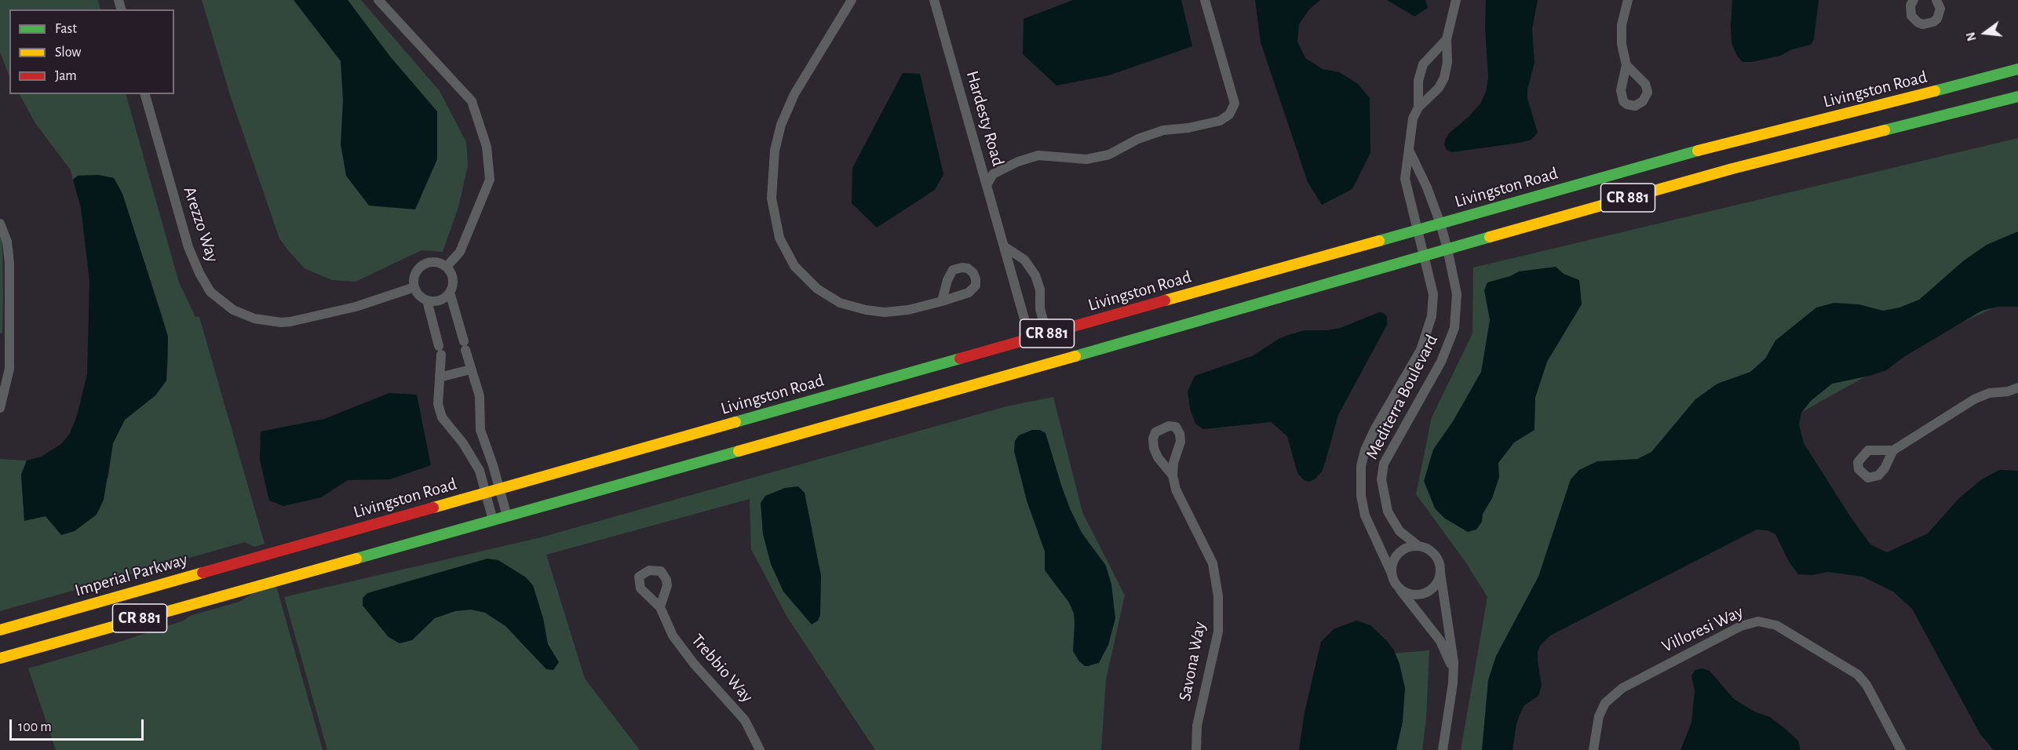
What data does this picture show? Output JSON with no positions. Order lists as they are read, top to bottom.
{
  "streets": {
    "main road": ["Livingston Road", "CR 881", "Imperial Parkway"],
    "street": [
      "Hardesty Road",
      "Arezzo Way",
      "Mediterra Boulevard",
      "Villoresi Way",
      "Savona Way",
      "Trebbio Way"
    ]
  },
  "crossings": [
    ["Livingston Road", "Hardesty Road"],
    ["Livingston Road", "Mediterra Boulevard"],
    ["Livingston Road", "Imperial Parkway"],
    ["CR 881", "Mediterra Boulevard"]
  ],
  "legend": ["Fast", "Slow", "Jam"],
  "scale_bar": "100 m",
  "north": "left"
}
